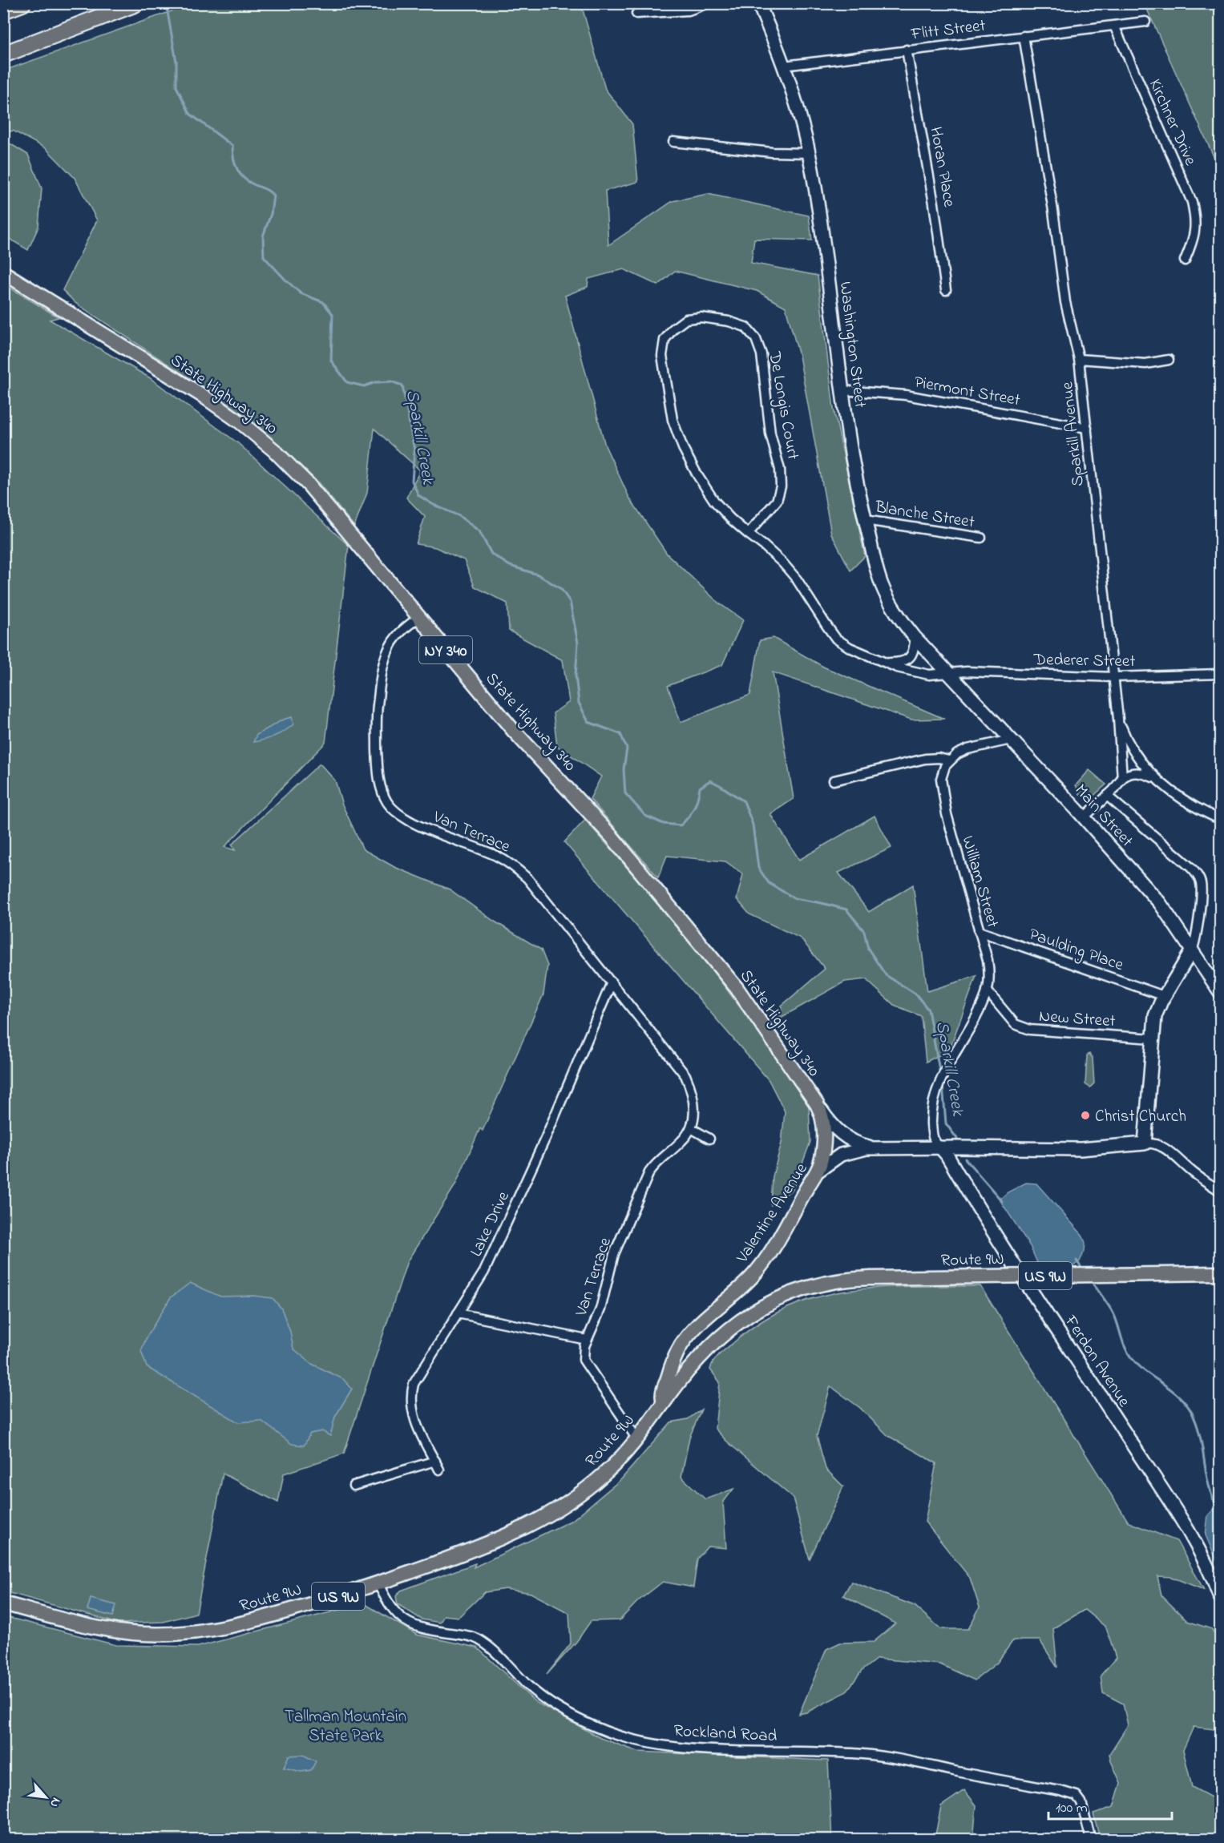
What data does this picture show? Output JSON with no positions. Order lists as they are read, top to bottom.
{
  "streets": {
    "main road": [
      "Washington Street",
      "State Highway 340",
      "NY 340",
      "Main Street",
      "Valentine Avenue",
      "Route 9W",
      "US 9W",
      "Ferdon Avenue"
    ],
    "street": [
      "Flitt Street",
      "Kirchner Drive",
      "Horan Place",
      "Piermont Street",
      "De Longis Court",
      "Sparkill Avenue",
      "Blanche Street",
      "Dederer Street",
      "Van Terrace",
      "William Street",
      "Paulding Place",
      "New Street",
      "Lake Drive",
      "Rockland Road"
    ]
  },
  "crossings": [
    ["Flitt Street", "Kirchner Drive"],
    ["Flitt Street", "Horan Place"],
    ["Flitt Street", "Washington Street"],
    ["Flitt Street", "Sparkill Avenue"],
    ["Washington Street", "Piermont Street"],
    ["Washington Street", "Blanche Street"],
    ["Washington Street", "Dederer Street"],
    ["Washington Street", "Main Street"],
    ["Piermont Street", "Sparkill Avenue"],
    ["State Highway 340", "Van Terrace"],
    ["State Highway 340", "Valentine Avenue"],
    ["De Longis Court", "Dederer Street"],
    ["Sparkill Avenue", "Dederer Street"],
    ["Dederer Street", "Main Street"],
    ["Van Terrace", "Lake Drive"],
    ["Van Terrace", "Route 9W"],
    ["William Street", "Paulding Place"],
    ["William Street", "New Street"],
    ["William Street", "Valentine Avenue"],
    ["William Street", "Ferdon Avenue"],
    ["Valentine Avenue", "Route 9W"],
    ["Valentine Avenue", "Ferdon Avenue"],
    ["Route 9W", "Rockland Road"]
  ],
  "water": ["Sparkill Creek"],
  "parks": ["Tallman Mountain State Park"],
  "places": ["Christ Church"],
  "scale_bar": "100 m",
  "north": "bottom right"
}
